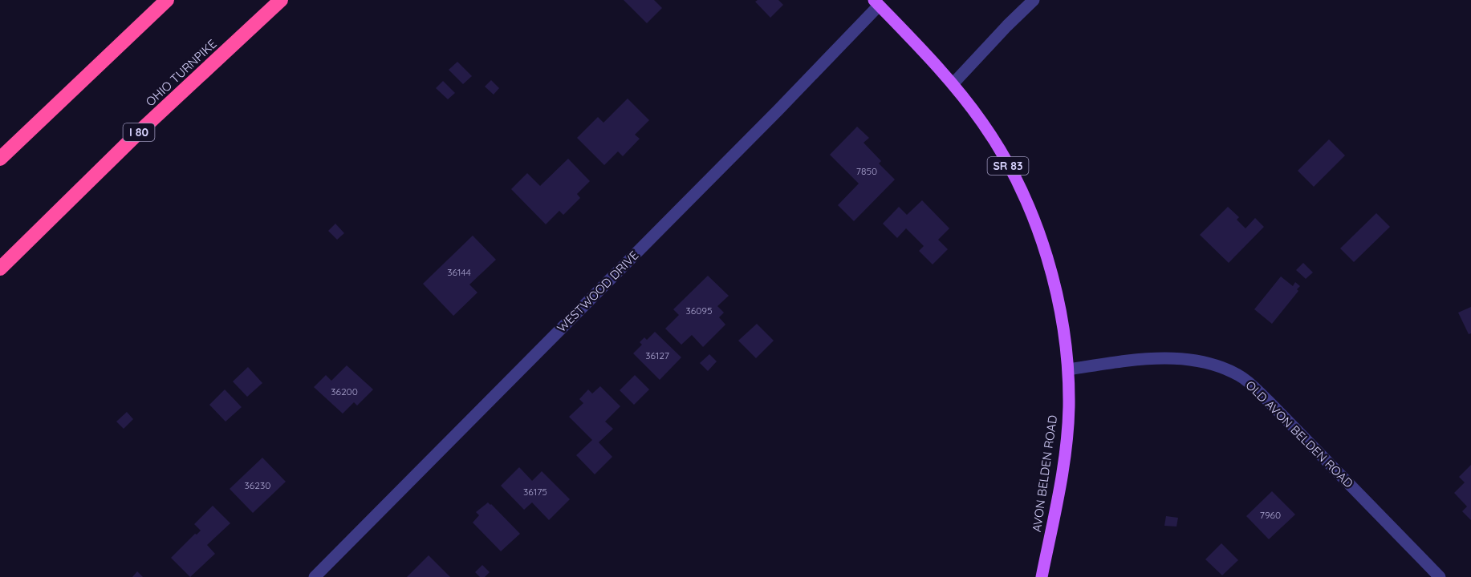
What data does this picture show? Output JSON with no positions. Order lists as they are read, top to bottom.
{
  "streets": {
    "highway": ["OHIO TURNPIKE", "I 80"],
    "main road": ["SR 83", "AVON BELDEN ROAD"],
    "street": ["WESTWOOD DRIVE", "OLD AVON BELDEN ROAD"]
  },
  "crossings": [
    ["WESTWOOD DRIVE", "AVON BELDEN ROAD"],
    ["OLD AVON BELDEN ROAD", "AVON BELDEN ROAD"]
  ],
  "house_numbers": [
    "7850",
    "36144",
    "36095",
    "36127",
    "36200",
    "36230",
    "36175",
    "7960"
  ]
}
